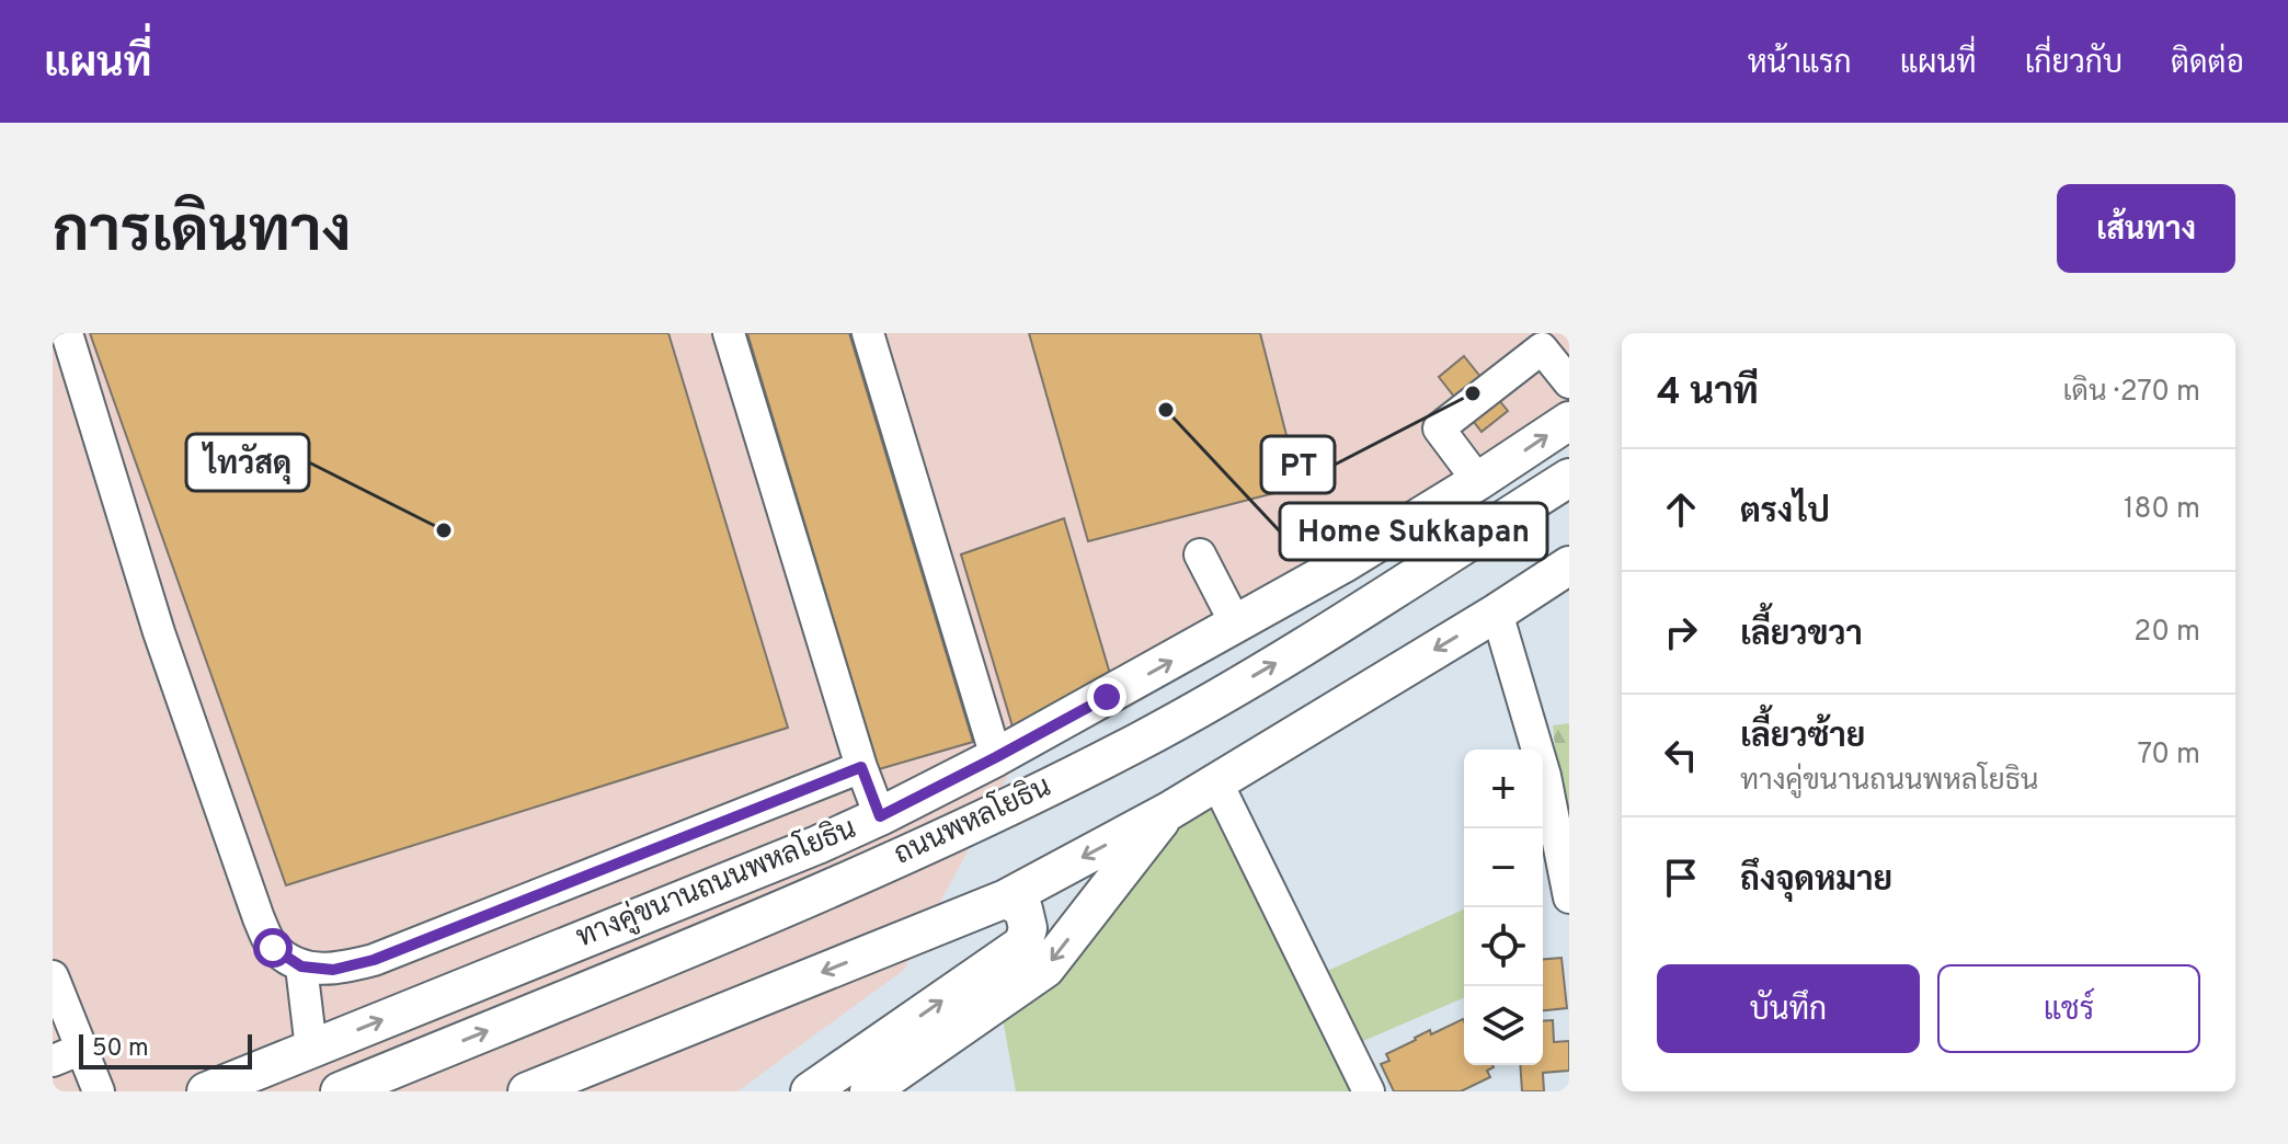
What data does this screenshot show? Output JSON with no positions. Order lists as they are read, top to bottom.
{
  "streets": {
    "main road": ["ถนนพหลโยธิน", "ทางคู่ขนานถนนพหลโยธิน"]
  },
  "places": ["PT", "Home Sukkapan", "ไทวัสดุ"],
  "scale_bar": "50 m",
  "page": {
    "header": "แผนที่",
    "nav": [
      "หน้าแรก",
      "แผนที่",
      "เกี่ยวกับ",
      "ติดต่อ"
    ],
    "title": "การเดินทาง",
    "buttons": [
      "เส้นทาง",
      ["บันทึก", "แชร์"]
    ],
    "heading": ["4 นาที", "เดิน · 270 m"],
    "list": [
      ["ตรงไป", "180 m"],
      ["เลี้ยวขวา", "20 m"],
      ["เลี้ยวซ้าย", "ทางคู่ขนานถนนพหลโยธิน", "70 m"],
      "ถึงจุดหมาย"
    ],
    "map_buttons": ["+", "−"],
    "scale": "50 m"
  }
}
